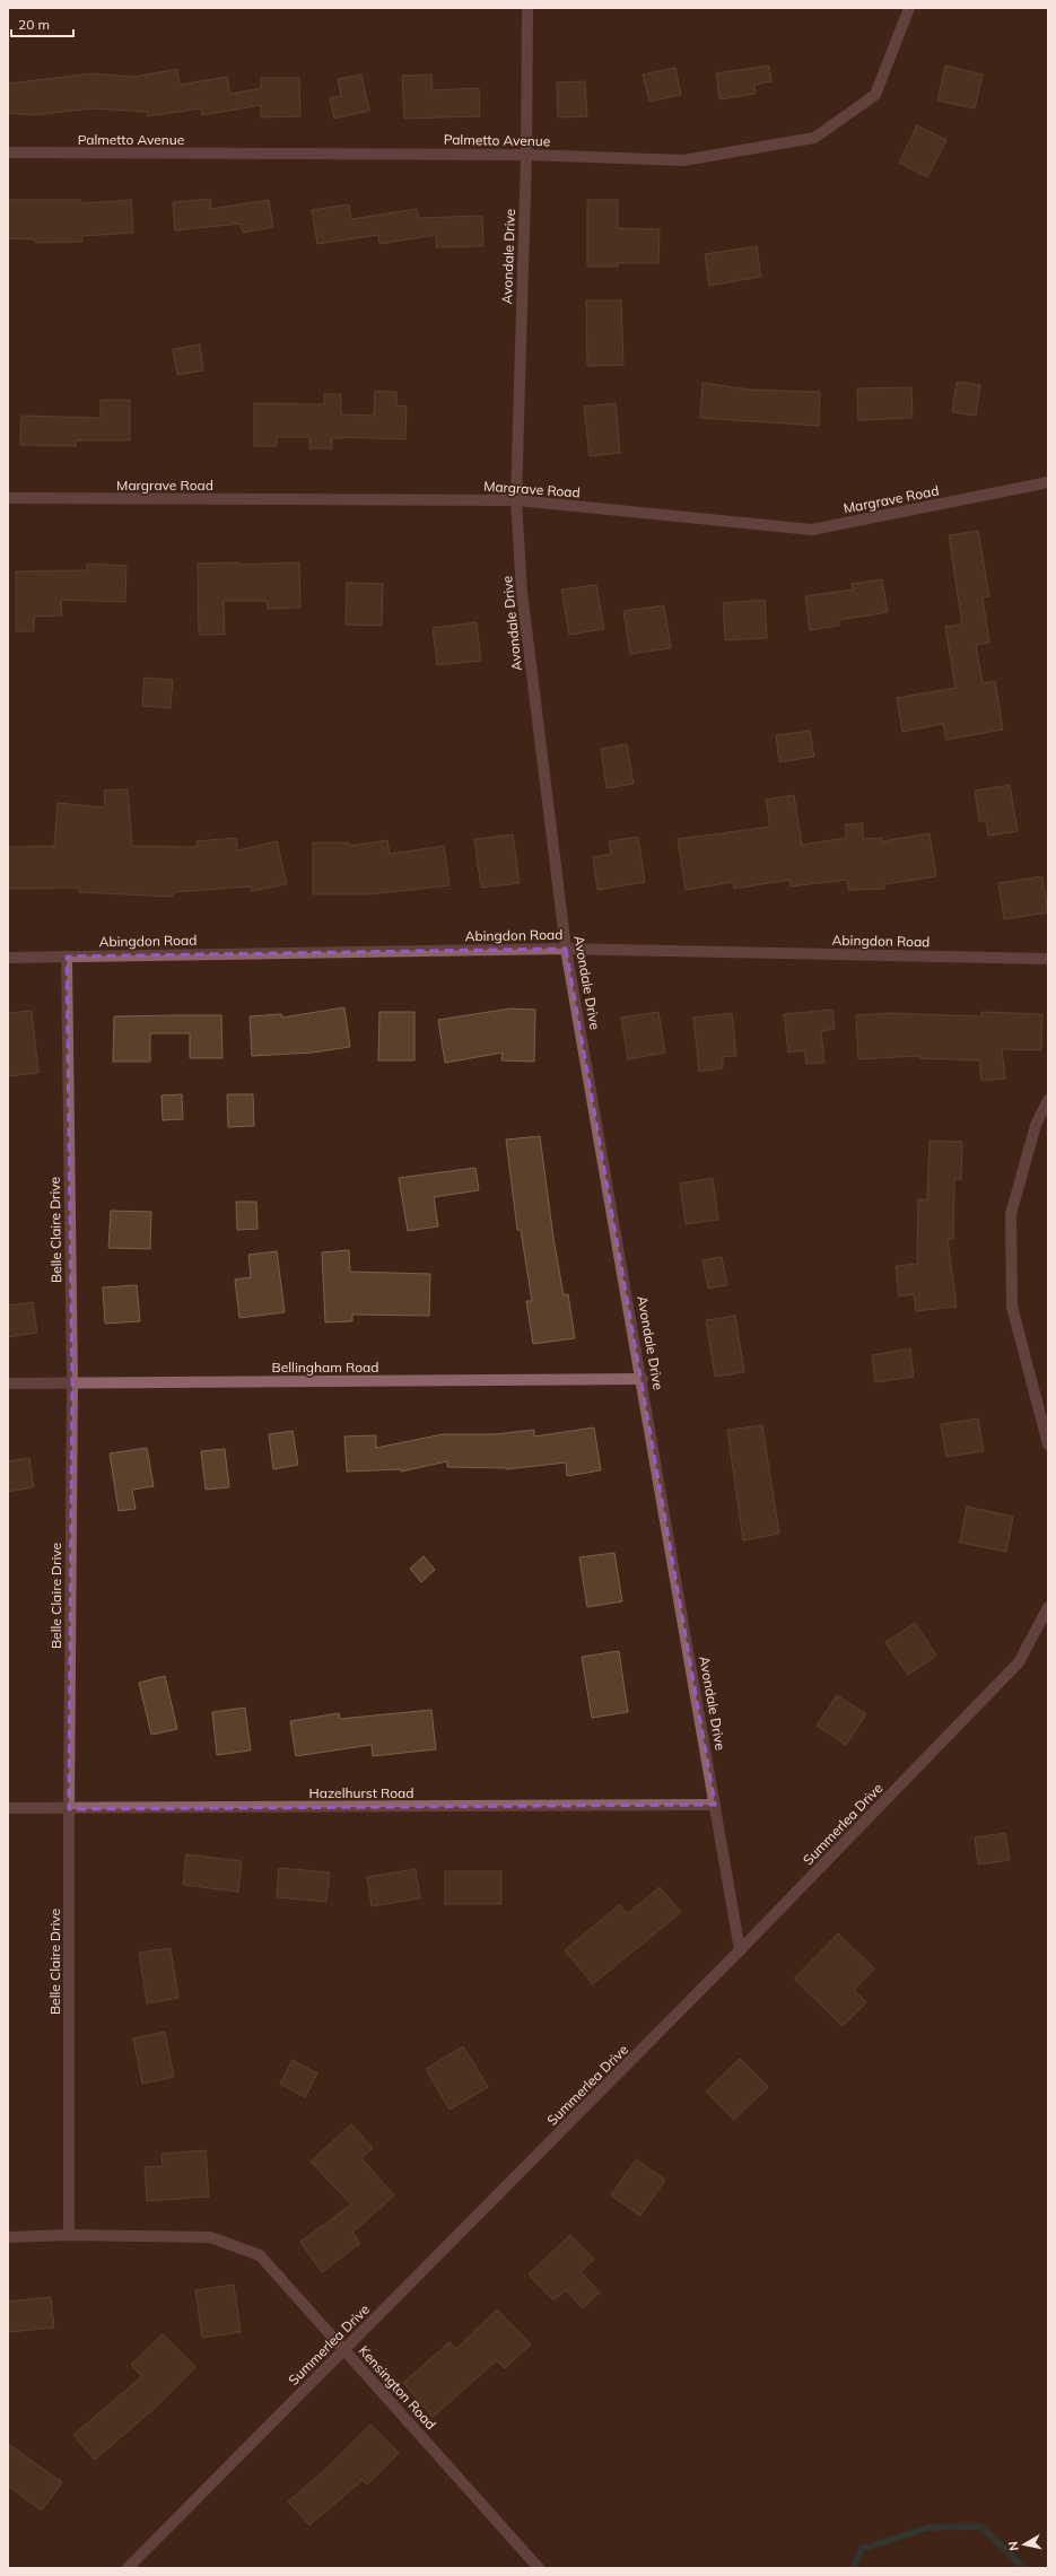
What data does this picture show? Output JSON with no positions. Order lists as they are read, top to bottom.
{
  "streets": {
    "street": [
      "Palmetto Avenue",
      "Avondale Drive",
      "Margrave Road",
      "Abingdon Road",
      "Belle Claire Drive",
      "Bellingham Road",
      "Hazelhurst Road",
      "Summerlea Drive",
      "Kensington Road"
    ]
  },
  "crossings": [
    ["Palmetto Avenue", "Avondale Drive"],
    ["Avondale Drive", "Margrave Road"],
    ["Avondale Drive", "Abingdon Road"],
    ["Avondale Drive", "Bellingham Road"],
    ["Avondale Drive", "Hazelhurst Road"],
    ["Avondale Drive", "Summerlea Drive"],
    ["Abingdon Road", "Belle Claire Drive"],
    ["Belle Claire Drive", "Bellingham Road"],
    ["Belle Claire Drive", "Hazelhurst Road"],
    ["Belle Claire Drive", "Kensington Road"],
    ["Summerlea Drive", "Kensington Road"]
  ],
  "scale_bar": "20 m",
  "north": "left"
}
